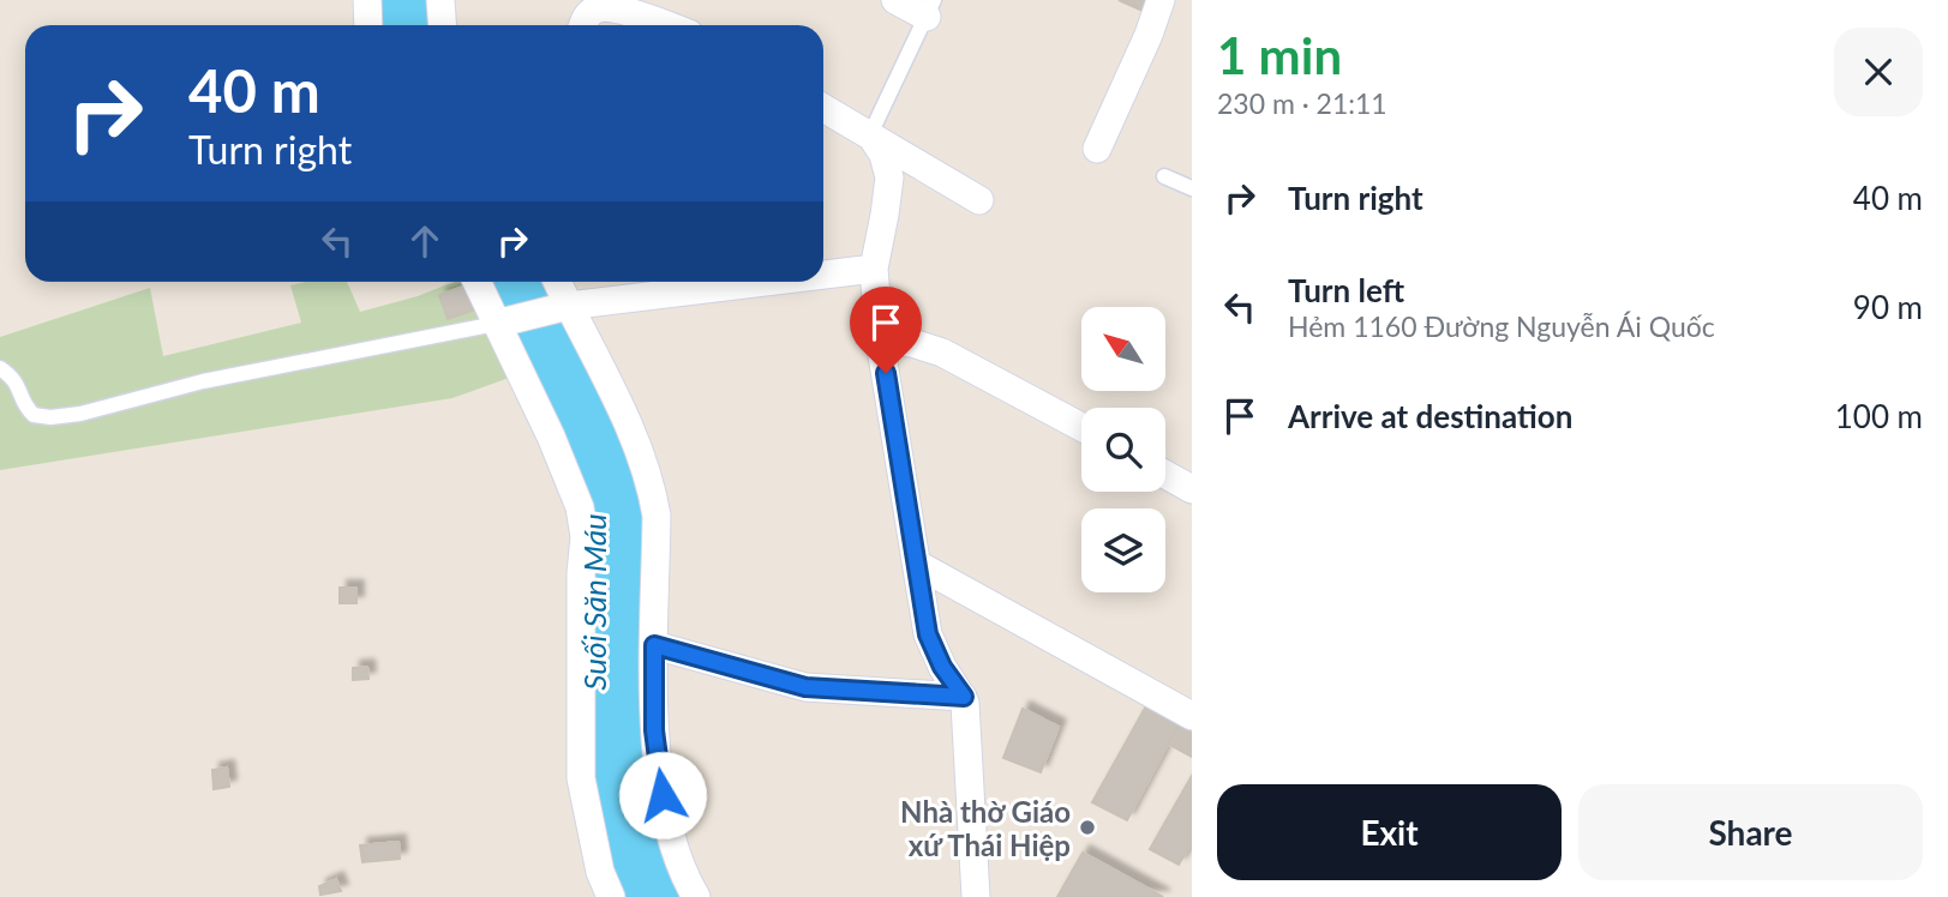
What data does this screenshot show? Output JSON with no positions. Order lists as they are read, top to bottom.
{
  "water": ["Suối Săn Máu"],
  "places": ["Nhà thờ Giáo xứ Thái Hiệp"],
  "north": "top left",
  "page": {
    "heading": ["1 min", "230 m · 21:11"],
    "turn": ["40 m", "Turn right"],
    "list": [
      {
        "name": "Turn right",
        "value": "40 m"
      },
      {
        "name": "Turn left",
        "note": "Hẻm 1160 Đường Nguyễn Ái Quốc",
        "value": "90 m"
      },
      {
        "name": "Arrive at destination",
        "value": "100 m"
      }
    ],
    "buttons": ["Exit", "Share"]
  }
}
